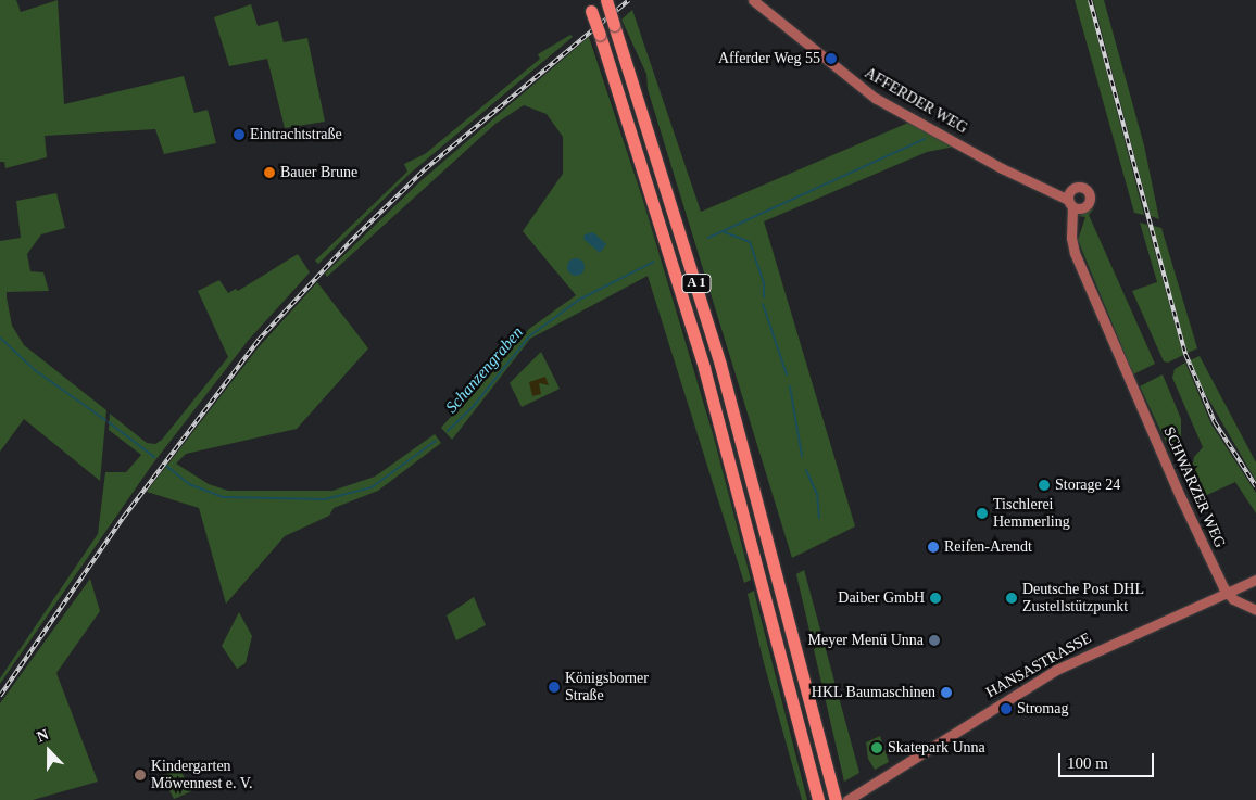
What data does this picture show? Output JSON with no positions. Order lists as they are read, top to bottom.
{
  "streets": {
    "highway": ["A 1"],
    "street": ["AFFERDER WEG", "SCHWARZER WEG", "HANSASTRASSE"]
  },
  "crossings": [
    ["AFFERDER WEG", "SCHWARZER WEG"],
    ["SCHWARZER WEG", "HANSASTRASSE"]
  ],
  "water": ["Schanzengraben"],
  "places": [
    "Afferder Weg 55",
    "Eintrachtstraße",
    "Bauer Brune",
    "Storage 24",
    "Tischlerei Hemmerling",
    "Reifen-Arendt",
    "Daiber GmbH",
    "Deutsche Post DHL Zustellstützpunkt",
    "Meyer Menü Unna",
    "Königsborner Straße",
    "HKL Baumaschinen",
    "Stromag",
    "Skatepark Unna",
    "Kindergarten Möwennest e. V."
  ],
  "scale_bar": "100 m",
  "north": "top"
}
